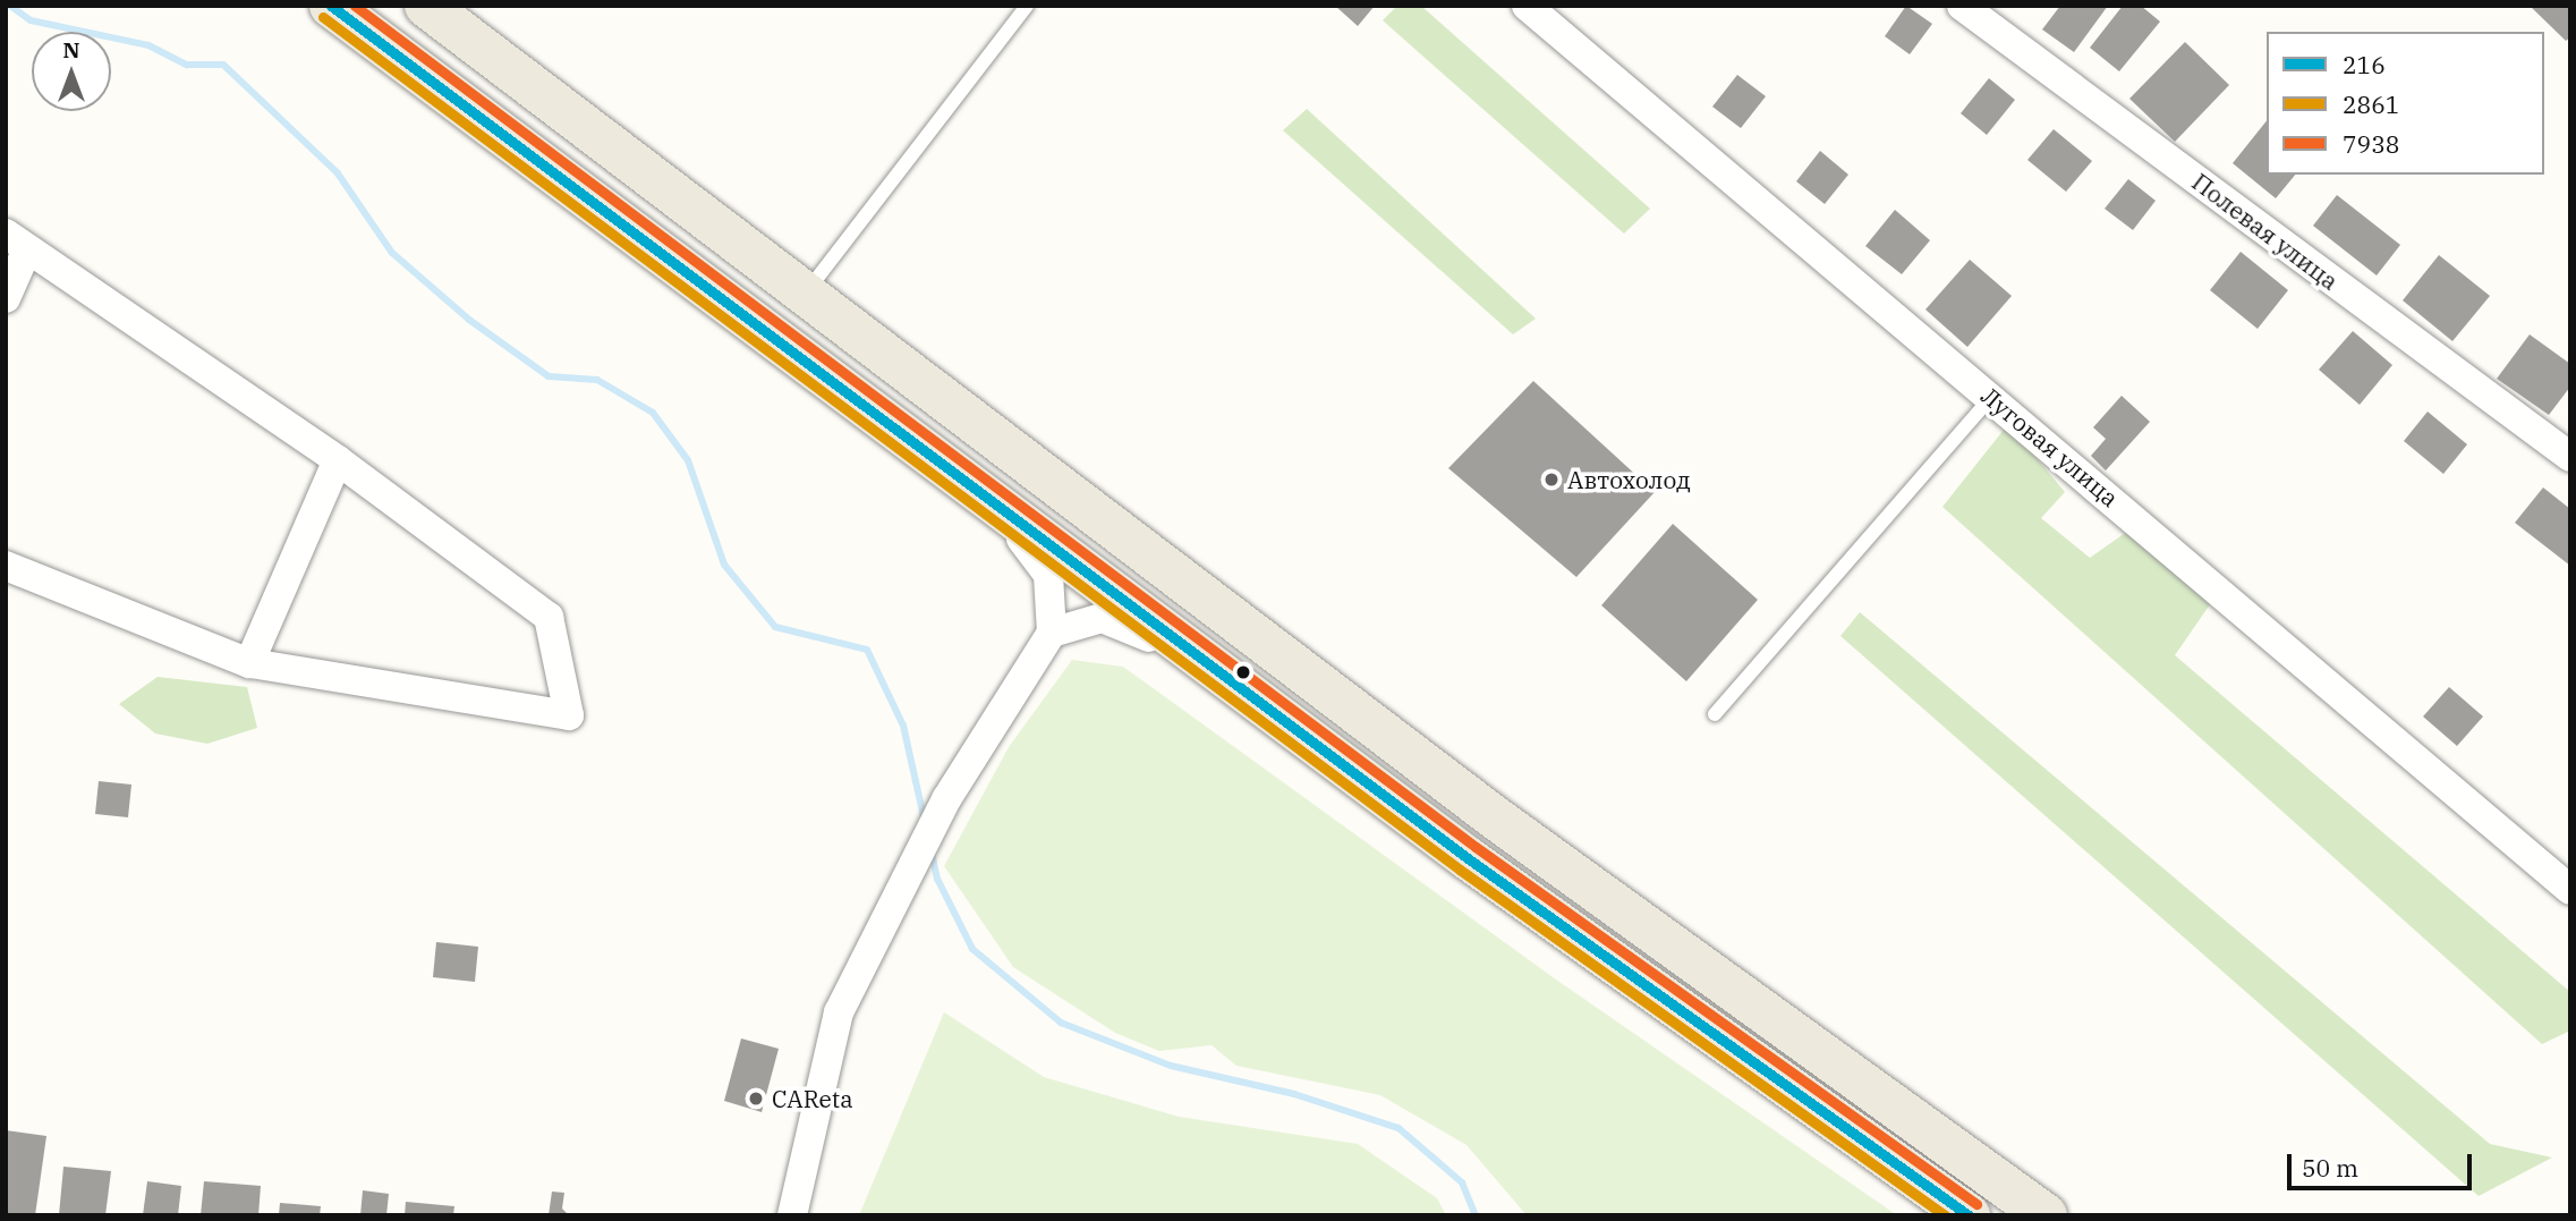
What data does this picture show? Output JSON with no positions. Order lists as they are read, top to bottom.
{
  "streets": {
    "street": ["Полевая улица", "Луговая улица"]
  },
  "places": ["Автохолод", "CAReta"],
  "lines": ["transit line 216", "transit line 7938", "transit line 2861"],
  "legend": ["216", "2861", "7938"],
  "scale_bar": "50 m",
  "north": "top"
}
